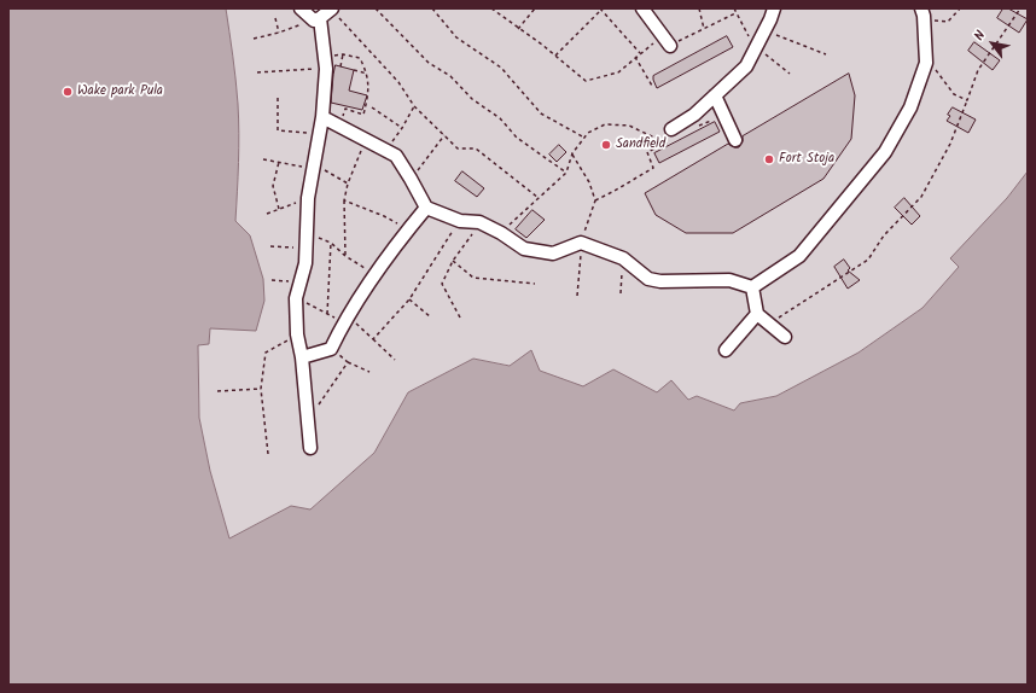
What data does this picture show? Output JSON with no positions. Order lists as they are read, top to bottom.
{
  "places": ["Wake park Pula", "Sandfield", "Fort Stoja"],
  "north": "top left"
}
